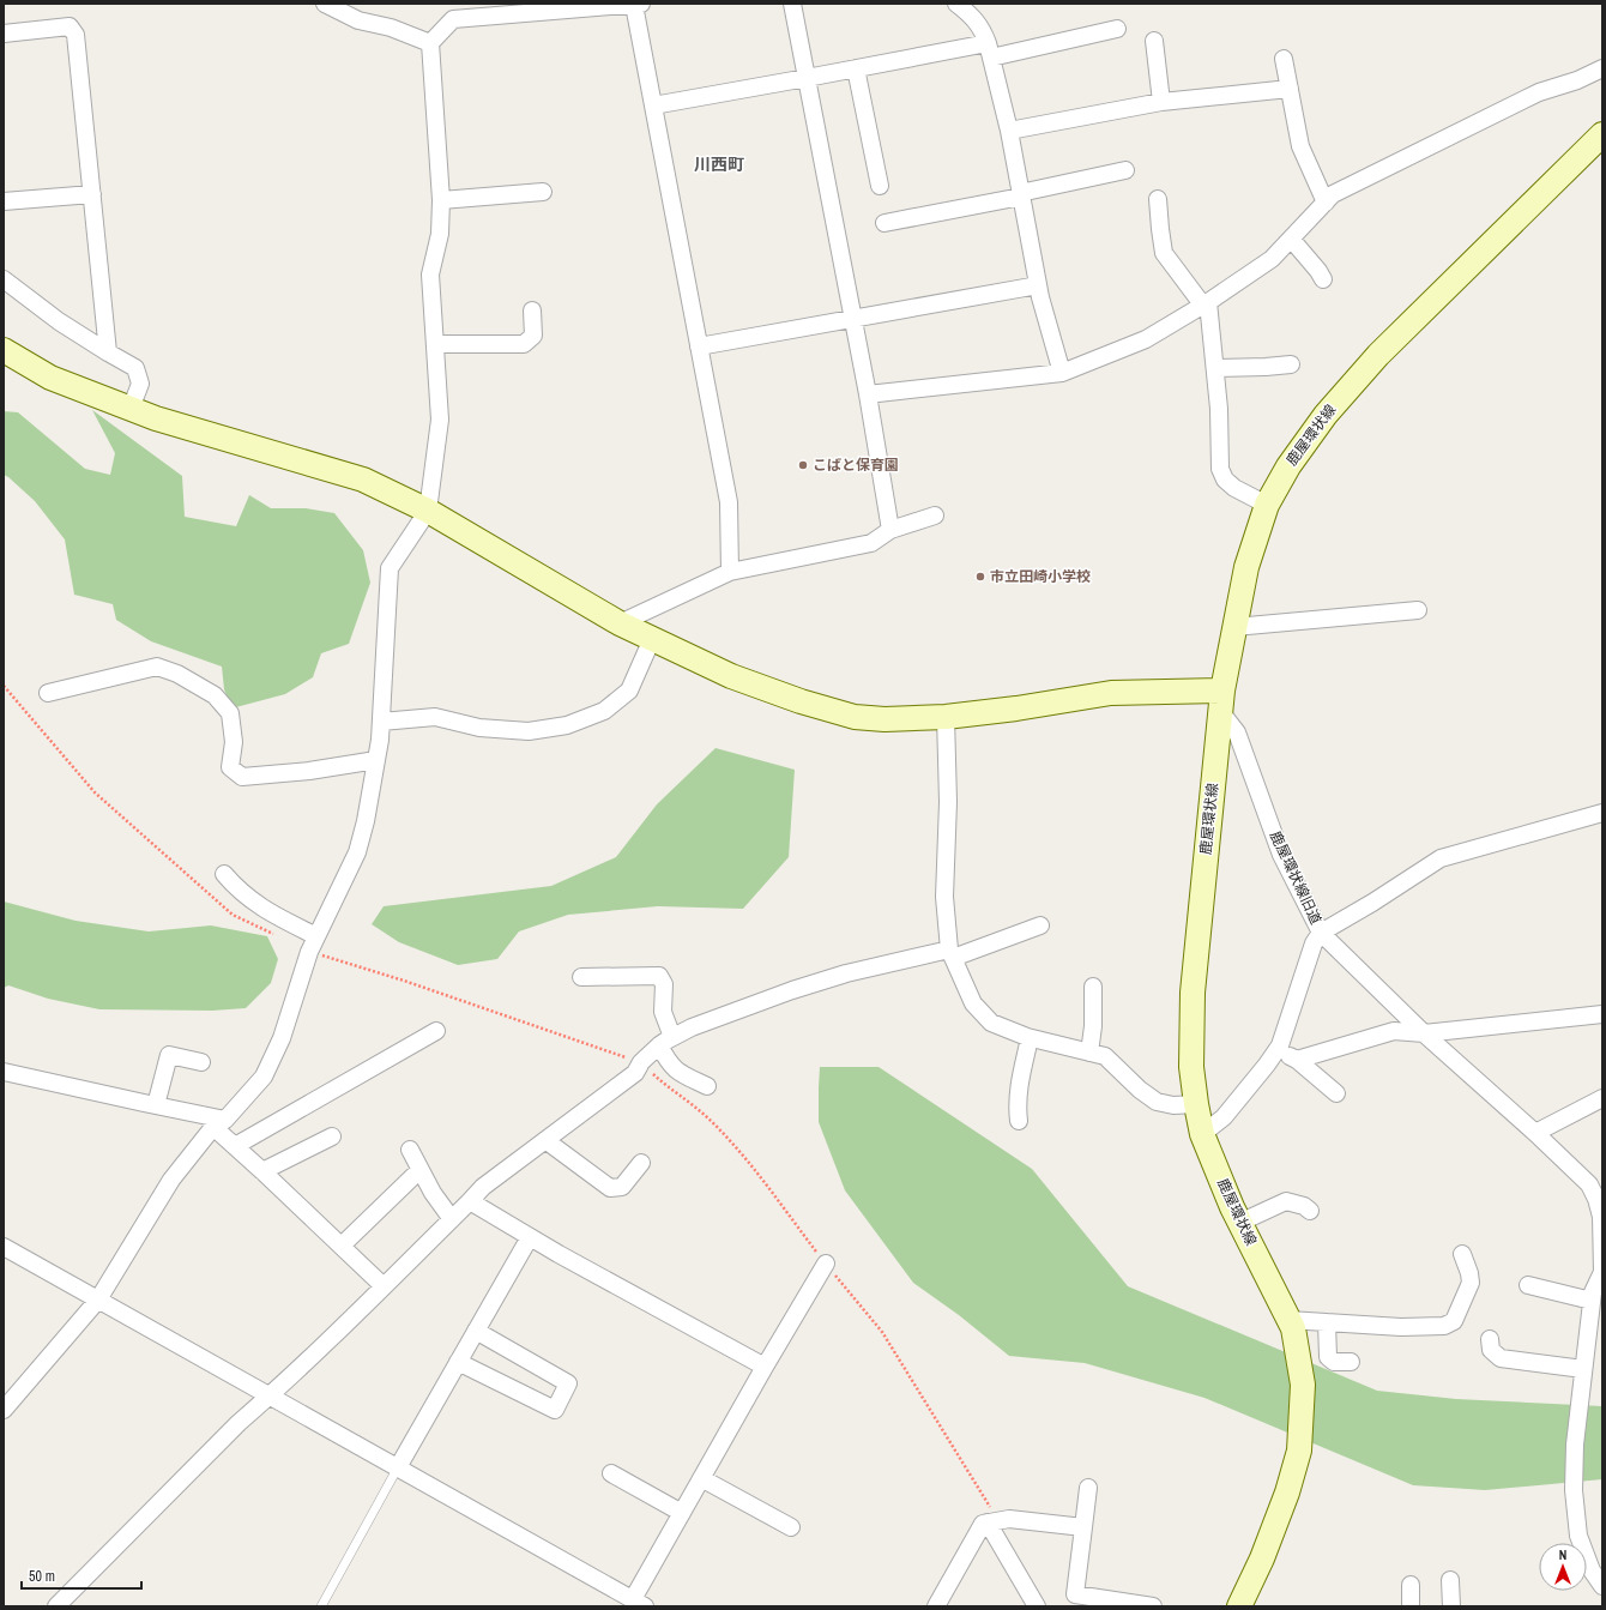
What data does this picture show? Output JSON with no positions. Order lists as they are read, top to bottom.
{
  "streets": {
    "main road": ["鹿屋環状線"],
    "street": ["鹿屋環状線旧道"]
  },
  "crossings": [
    ["鹿屋環状線", "鹿屋環状線旧道"]
  ],
  "districts": ["川西町"],
  "places": ["こばと保育園", "市立田崎小学校"],
  "scale_bar": "50 m",
  "north": "top"
}
